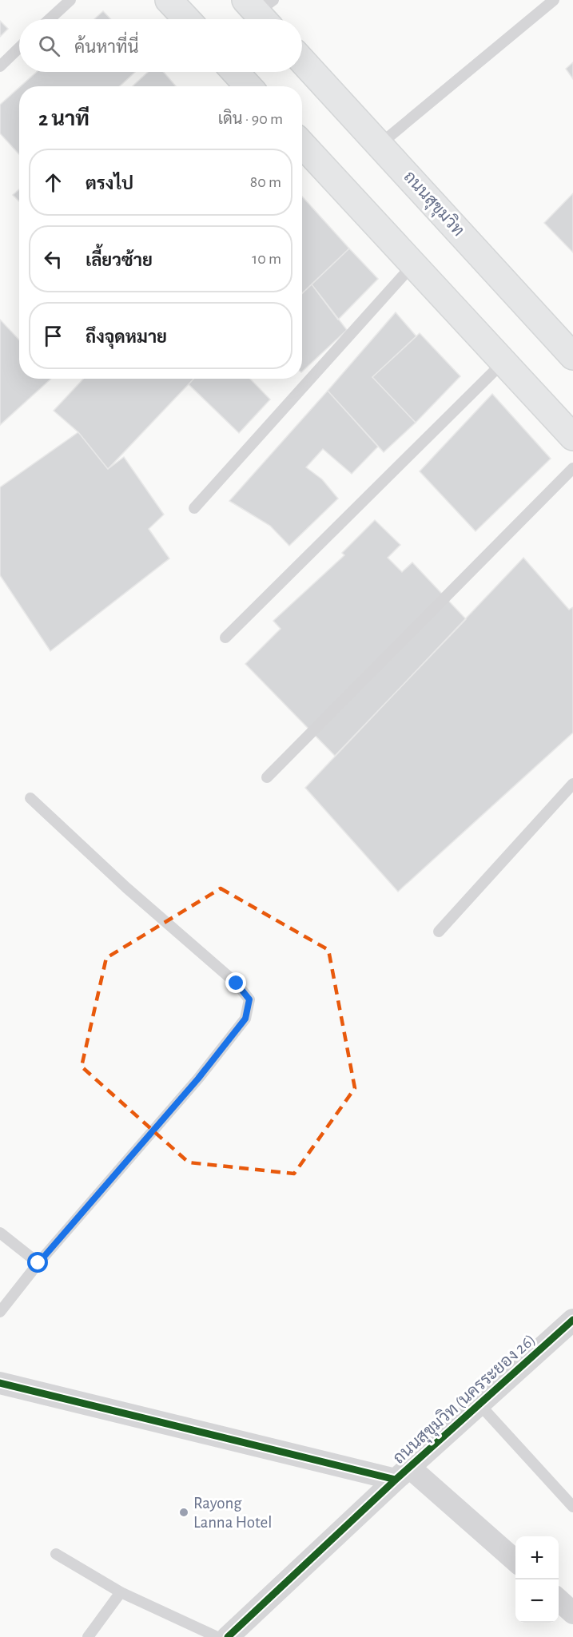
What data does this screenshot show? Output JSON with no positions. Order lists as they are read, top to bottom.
{
  "streets": {
    "main road": ["ถนนสุขุมวิท"],
    "street": ["ถนนสุขุมวิท (นครระยอง 26)"]
  },
  "places": ["Rayong Lanna Hotel"],
  "page": {
    "search": "ค้นหาที่นี่",
    "heading": ["2 นาที", "เดิน · 90 m"],
    "list": [
      ["ตรงไป", "80 m"],
      ["เลี้ยวซ้าย", "10 m"],
      "ถึงจุดหมาย"
    ],
    "map_buttons": ["+", "−"]
  }
}
